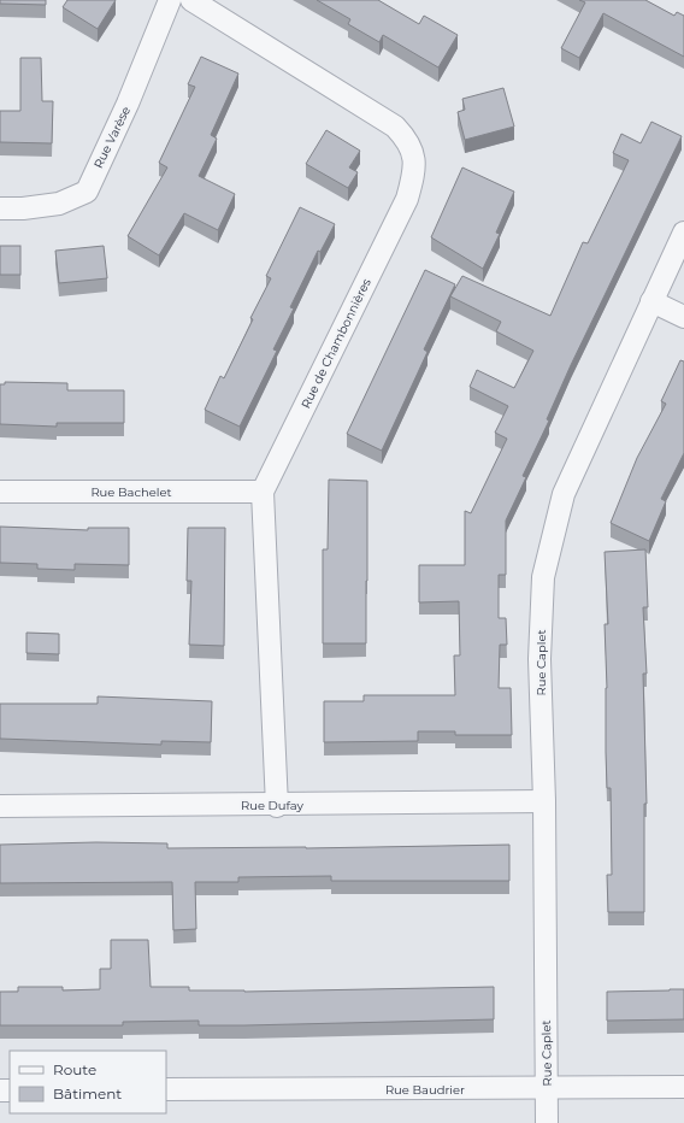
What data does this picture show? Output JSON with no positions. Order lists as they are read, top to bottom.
{
  "streets": {
    "street": [
      "Rue Varèse",
      "Rue de Chambonnières",
      "Rue Bachelet",
      "Rue Caplet",
      "Rue Dufay",
      "Rue Baudrier"
    ]
  },
  "crossings": [
    ["Rue de Chambonnières", "Rue Bachelet"],
    ["Rue de Chambonnières", "Rue Dufay"],
    ["Rue Caplet", "Rue Dufay"],
    ["Rue Caplet", "Rue Baudrier"]
  ],
  "legend": ["Route", "Bâtiment"]
}
